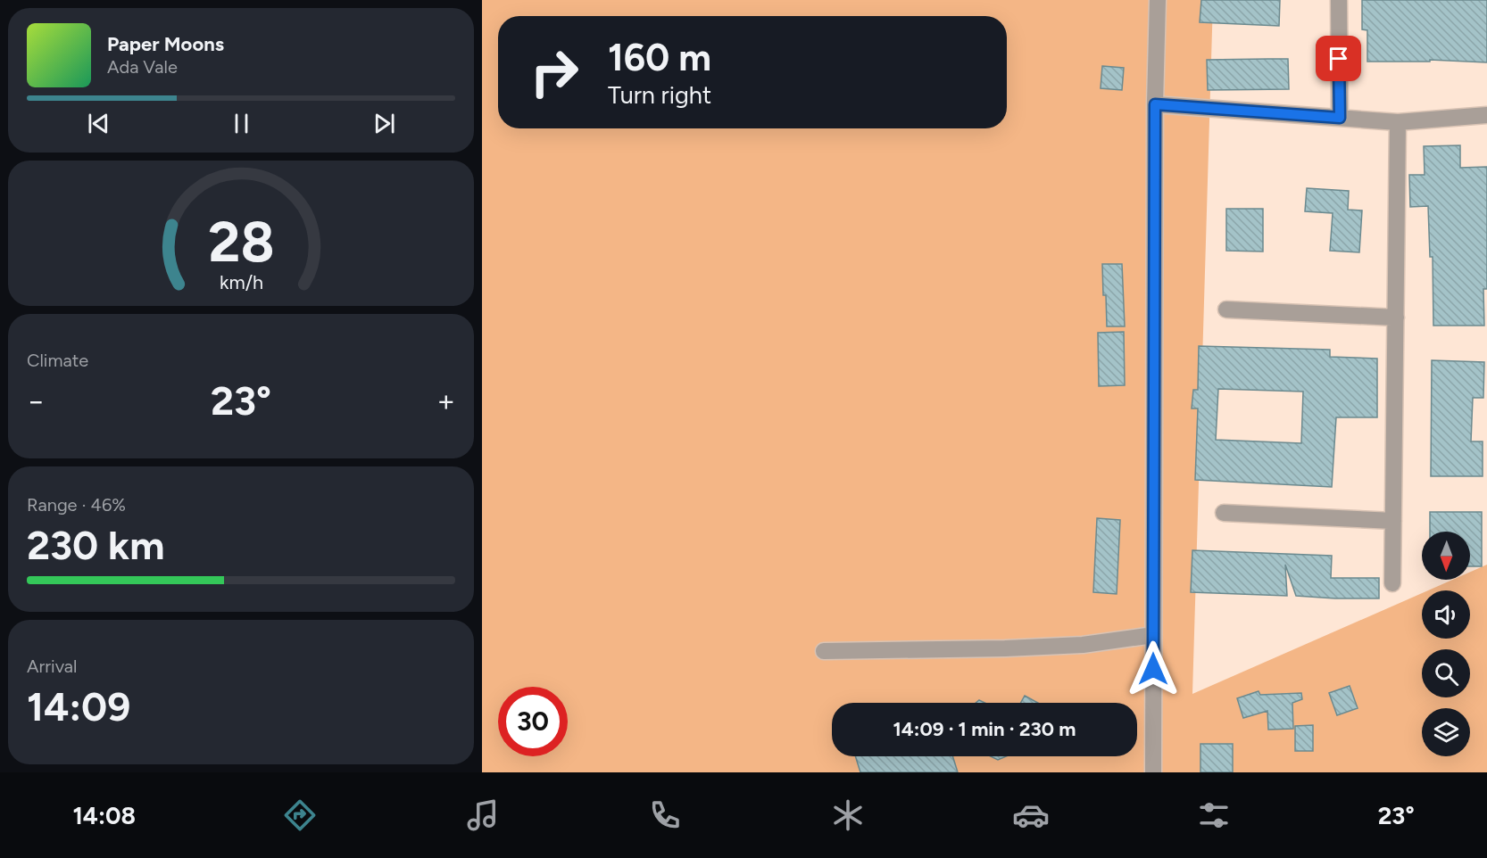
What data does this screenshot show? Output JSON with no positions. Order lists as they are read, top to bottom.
{
  "north": "bottom",
  "page": {
    "turn": ["160 m", "Turn right"],
    "song": ["Paper Moons", "Ada Vale"],
    "tile": [
      "Climate",
      ["Range · 46%", "230 km"],
      ["Arrival", "14:09"]
    ],
    "heat": ["−", "23°", "+"],
    "limit": "30",
    "trip": "14:09 · 1 min · 230 m",
    "tabs": ["14:08", "23°"],
    "gauge": ["28", "km/h"]
  }
}
